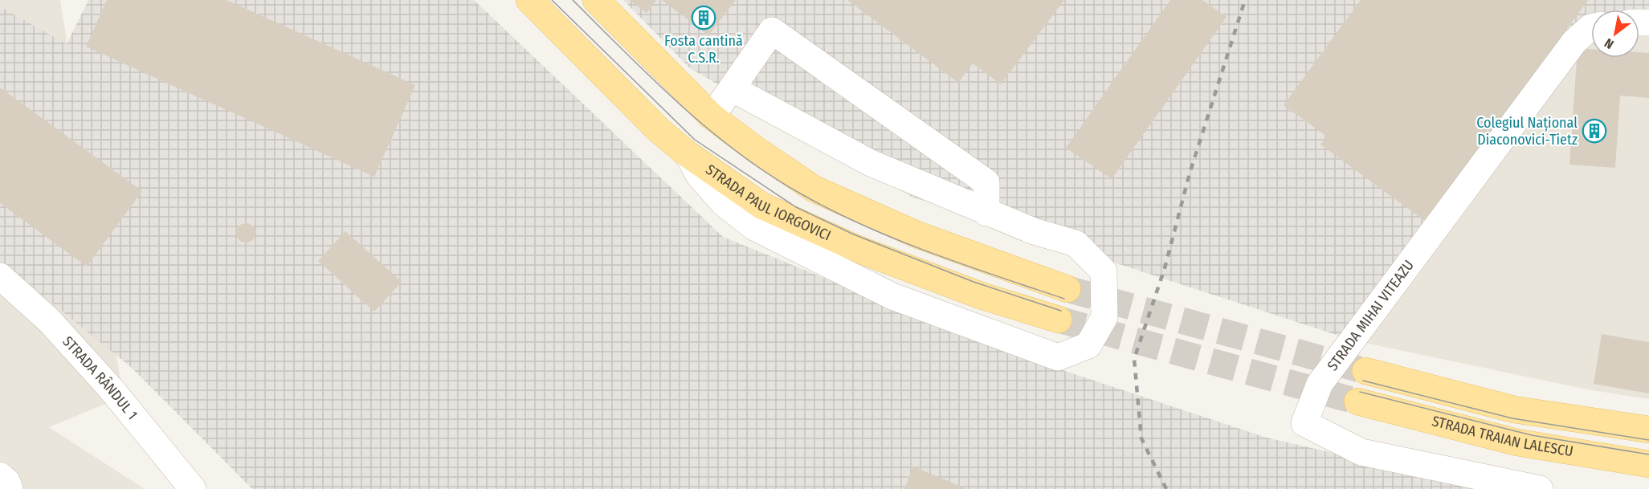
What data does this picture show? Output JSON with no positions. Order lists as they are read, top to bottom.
{
  "streets": {
    "main road": ["STRADA PAUL IORGOVICI", "STRADA TRAIAN LALESCU"],
    "street": ["STRADA MIHAI VITEAZU", "STRADA RÂNDUL 1"]
  },
  "places": {
    "building": ["Fosta cantină C.S.R.", "Colegiul Național Diaconovici-Tietz"]
  },
  "north": "bottom left"
}
